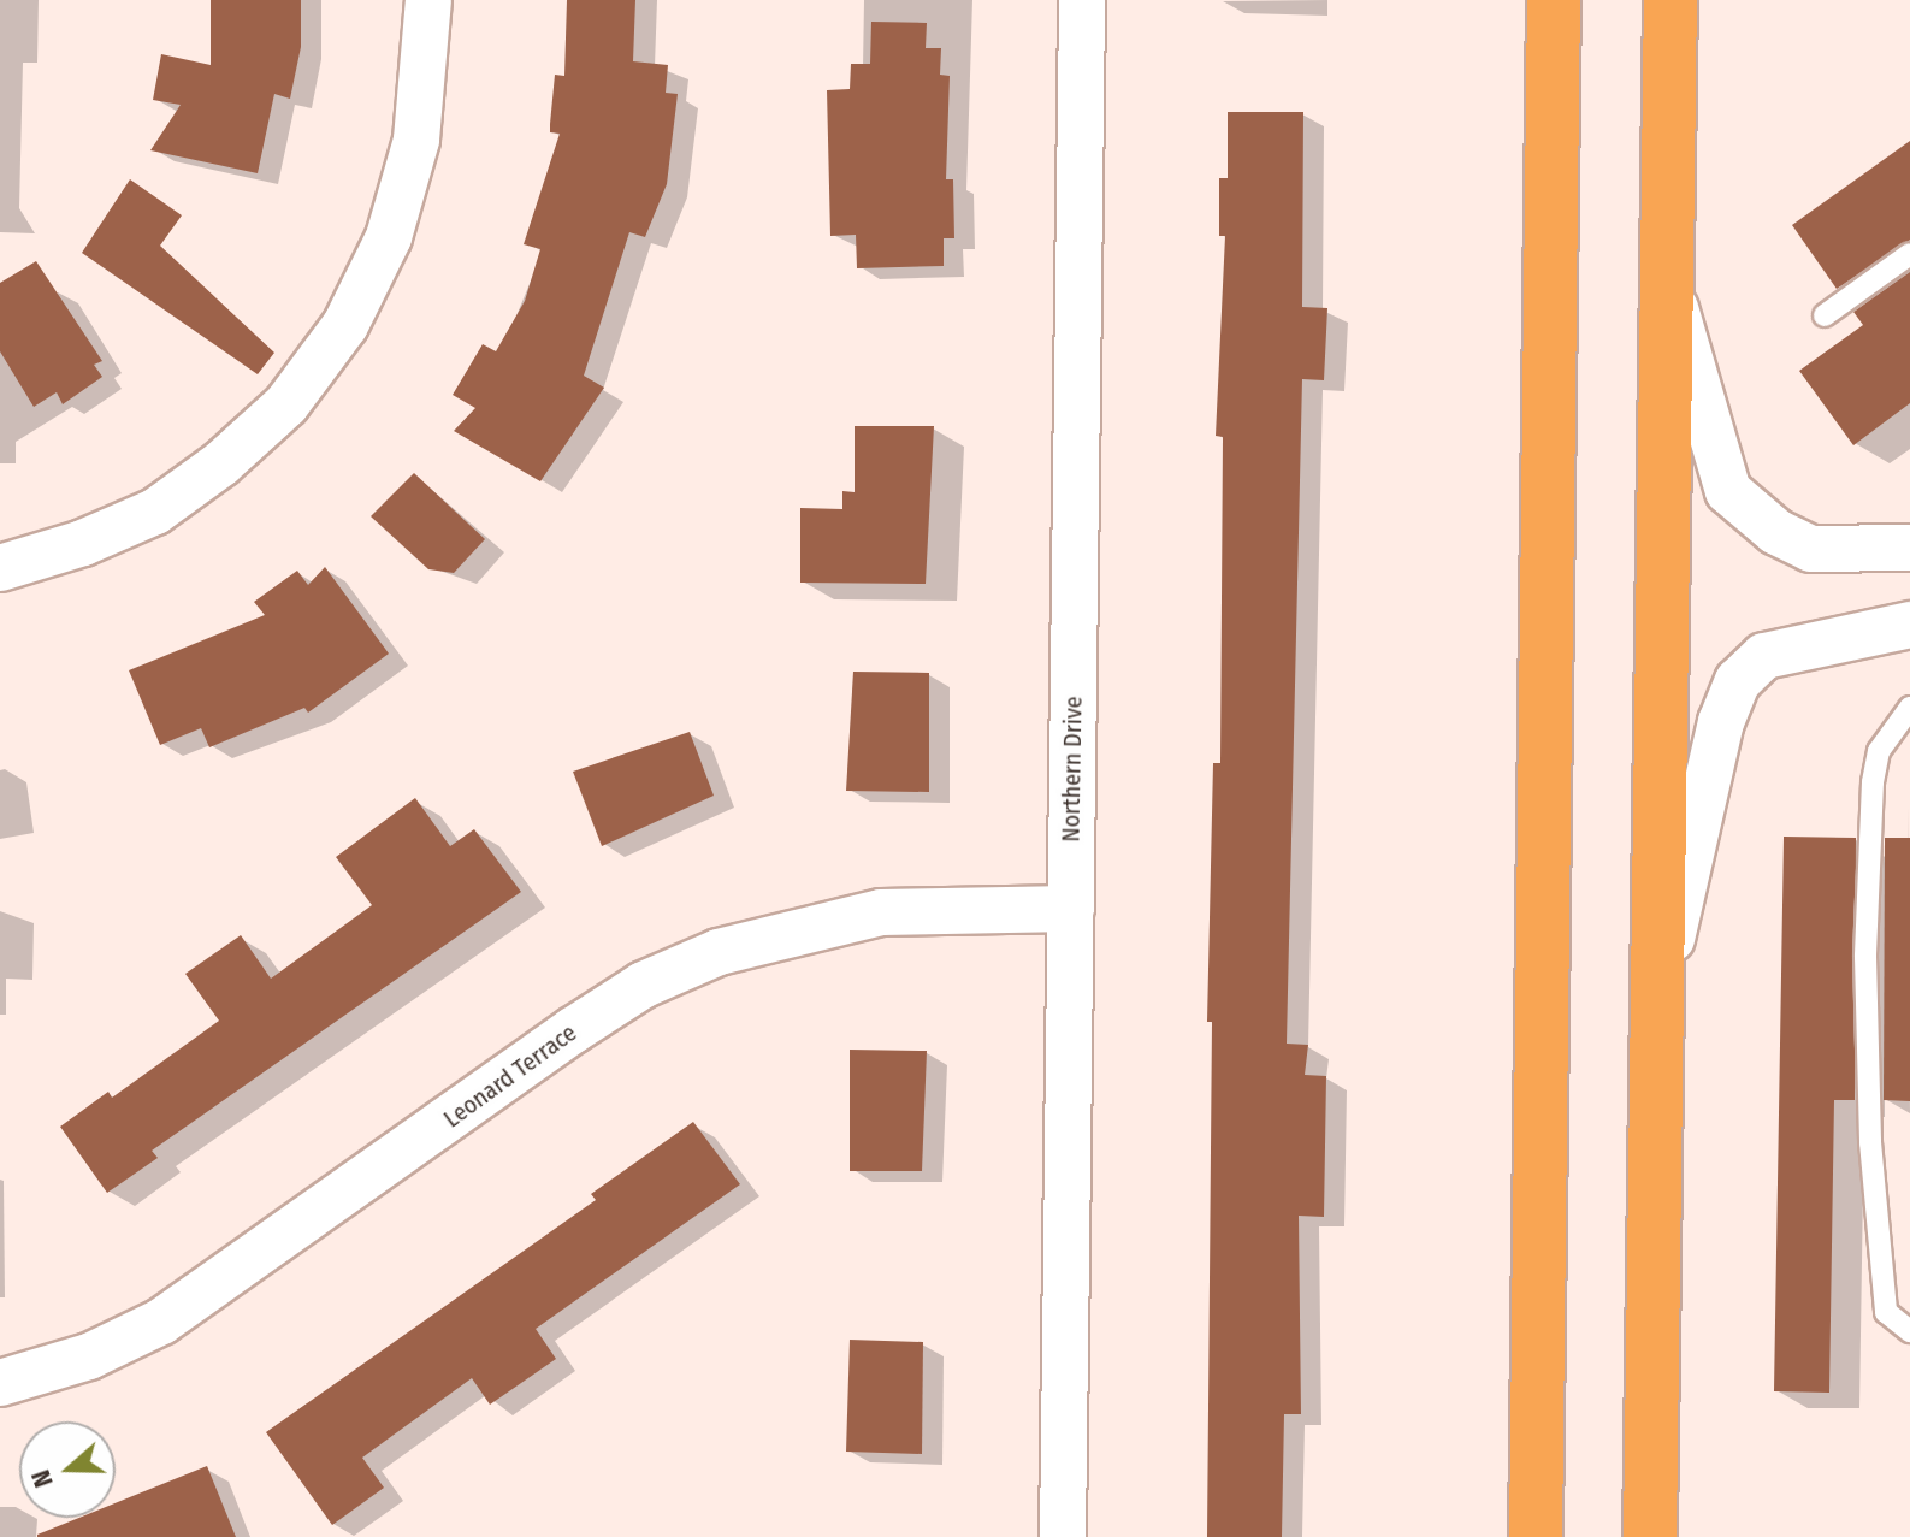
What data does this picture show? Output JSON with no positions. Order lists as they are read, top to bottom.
{
  "streets": {
    "street": ["Northern Drive", "Leonard Terrace"]
  },
  "crossings": [
    ["Northern Drive", "Leonard Terrace"]
  ],
  "north": "left"
}
